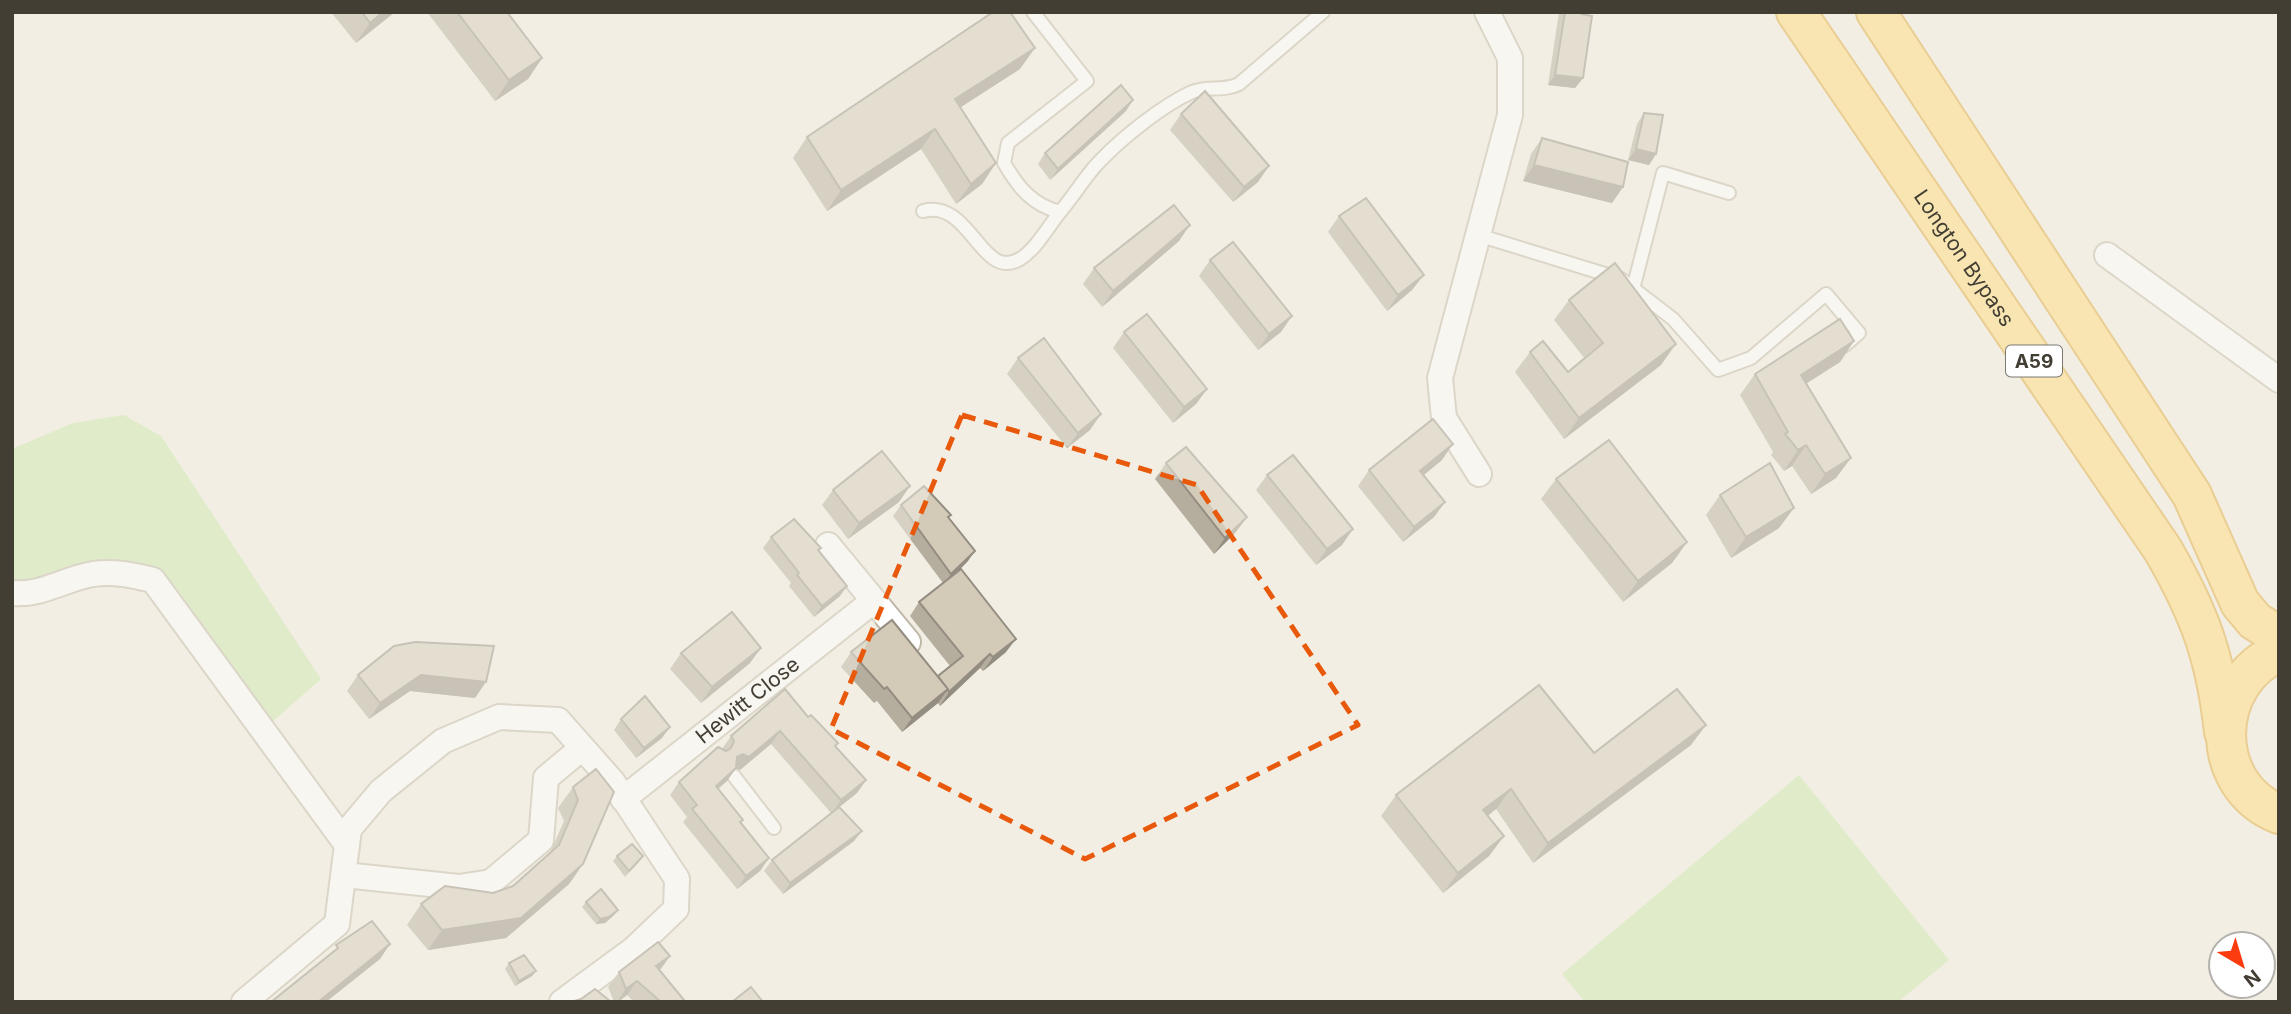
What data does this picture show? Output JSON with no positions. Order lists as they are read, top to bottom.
{
  "streets": {
    "highway": ["Longton Bypass", "A59"],
    "street": ["Hewitt Close"]
  },
  "north": "bottom right"
}
